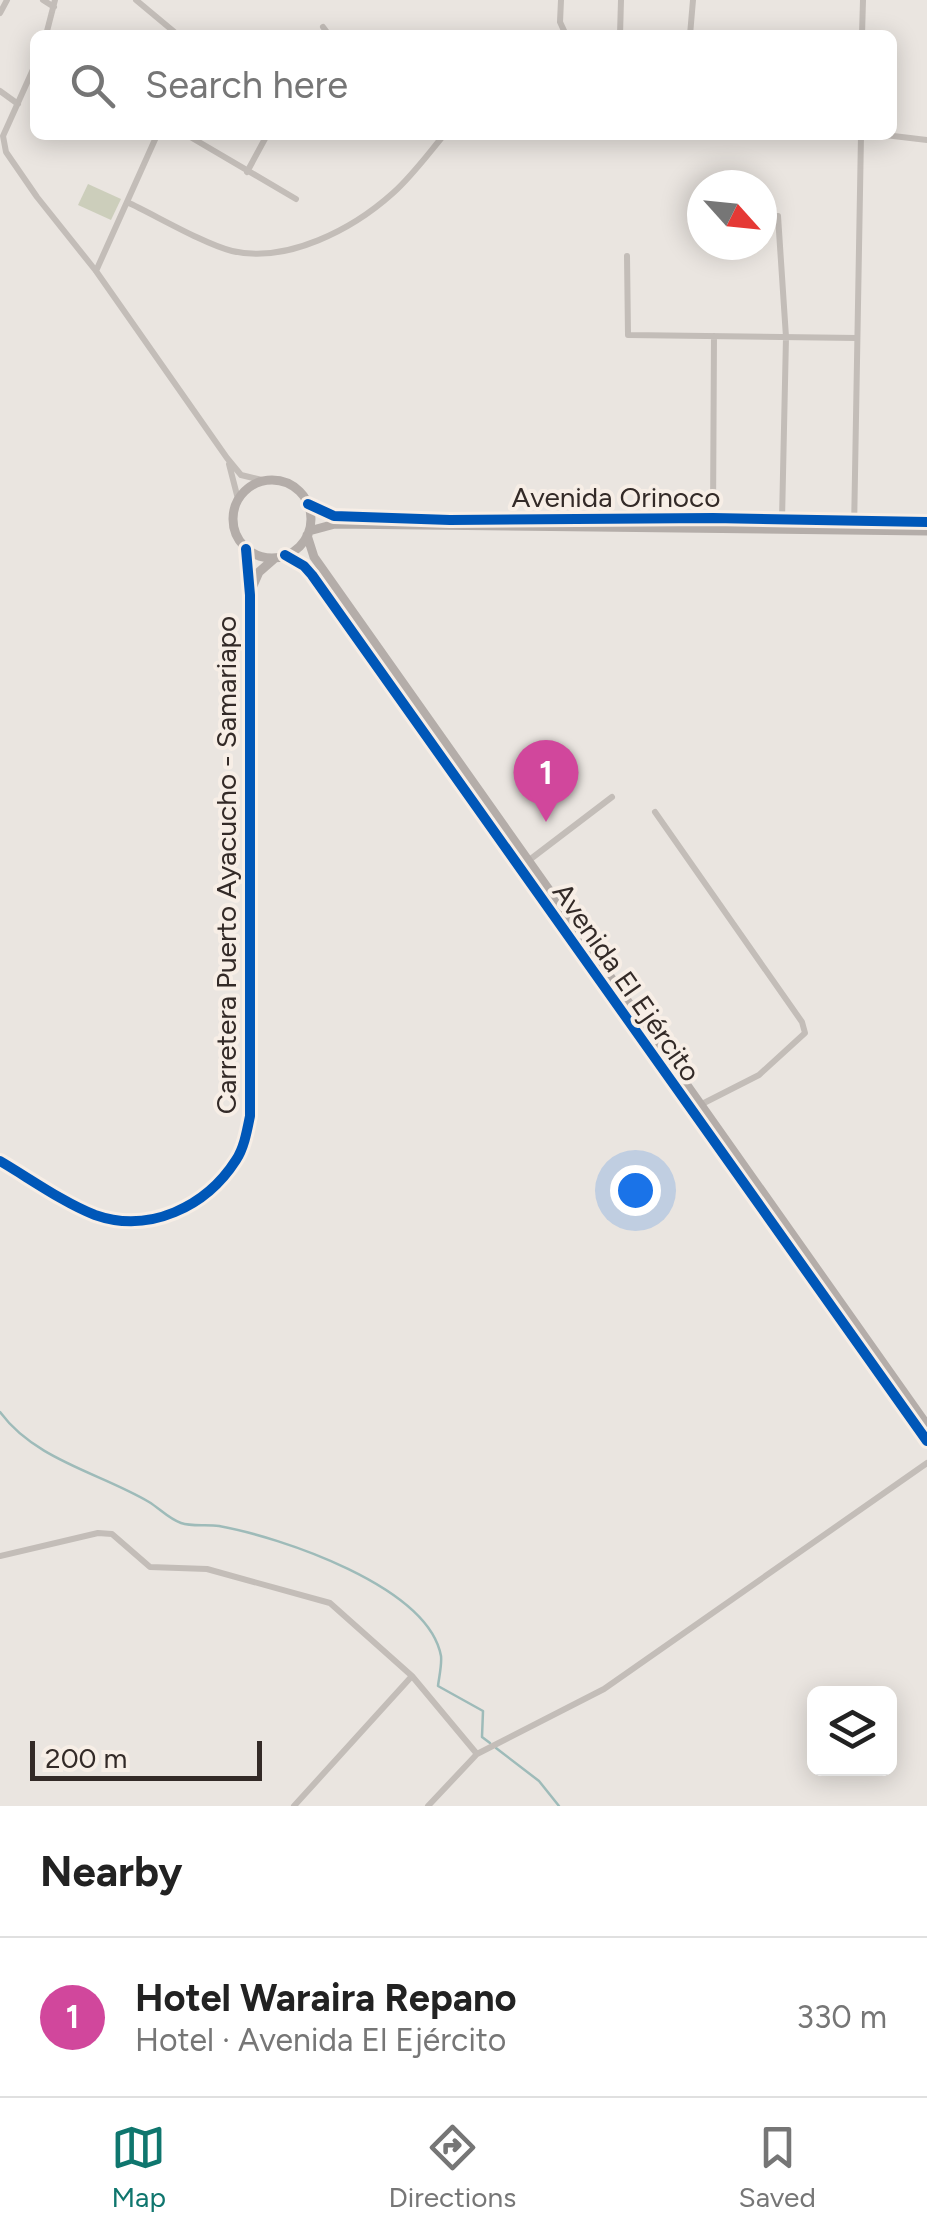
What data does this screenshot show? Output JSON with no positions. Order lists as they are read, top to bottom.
{
  "streets": {
    "street": ["Avenida Orinoco", "Carretera Puerto Ayacucho - Samariapo", "Avenida El Ejército"]
  },
  "crossings": [
    ["Avenida Orinoco", "Carretera Puerto Ayacucho - Samariapo"],
    ["Avenida Orinoco", "Avenida El Ejército"],
    ["Carretera Puerto Ayacucho - Samariapo", "Avenida El Ejército"]
  ],
  "scale_bar": "200 m",
  "north": "bottom right",
  "page": {
    "search": "Search here",
    "pins": "1",
    "scale": "200 m",
    "heading": "Nearby",
    "list": [
      {
        "mark": "1",
        "name": "Hotel Waraira Repano",
        "note": "Hotel · Avenida El Ejército",
        "value": "330 m"
      }
    ],
    "nav": ["Map", "Directions", "Saved"]
  }
}
